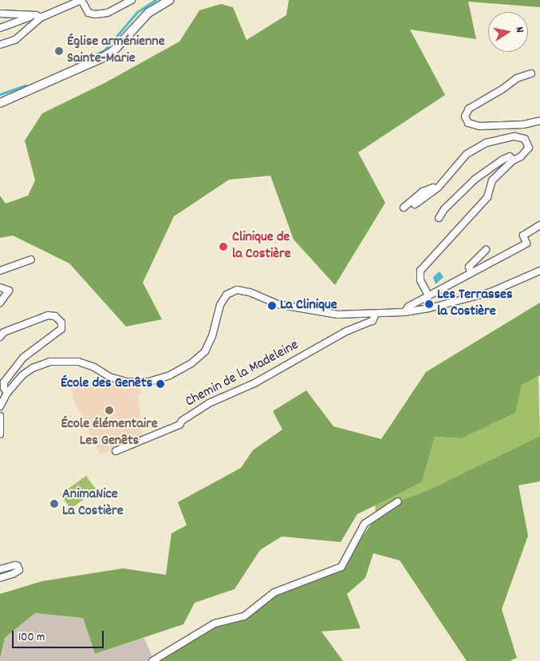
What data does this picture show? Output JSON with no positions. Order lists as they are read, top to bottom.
{
  "streets": {
    "street": ["Chemin de la Madeleine"]
  },
  "places": [
    "Église arménienne Sainte-Marie",
    "Clinique de la Costière",
    "Les Terrasses la Costière",
    "La Clinique",
    "École des Genêts",
    "École élémentaire Les Genêts",
    "AnimaNice La Costière"
  ],
  "scale_bar": "100 m",
  "north": "right"
}
